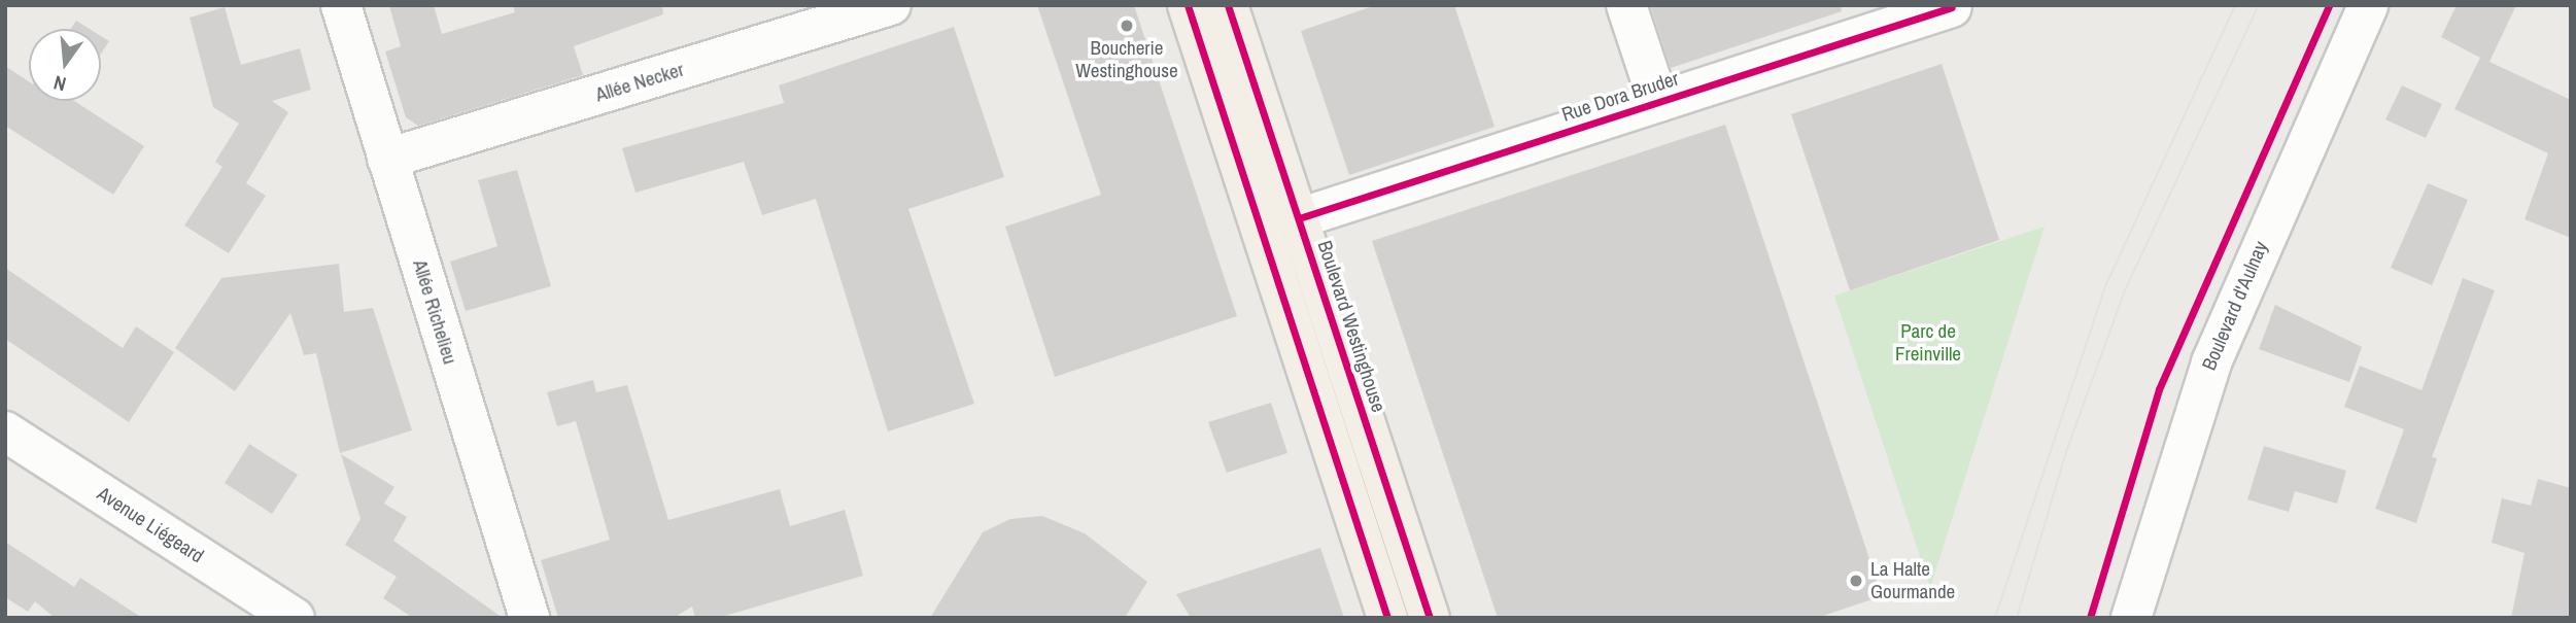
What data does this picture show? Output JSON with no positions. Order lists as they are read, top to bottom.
{
  "streets": {
    "main road": ["Boulevard Westinghouse"],
    "street": [
      "Allée Necker",
      "Rue Dora Bruder",
      "Boulevard d'Aulnay",
      "Allée Richelieu",
      "Avenue Liégeard"
    ]
  },
  "crossings": [
    ["Allée Necker", "Allée Richelieu"],
    ["Rue Dora Bruder", "Boulevard Westinghouse"]
  ],
  "parks": ["Parc de Freinville"],
  "places": ["Boucherie Westinghouse", "La Halte Gourmande"],
  "north": "bottom"
}
